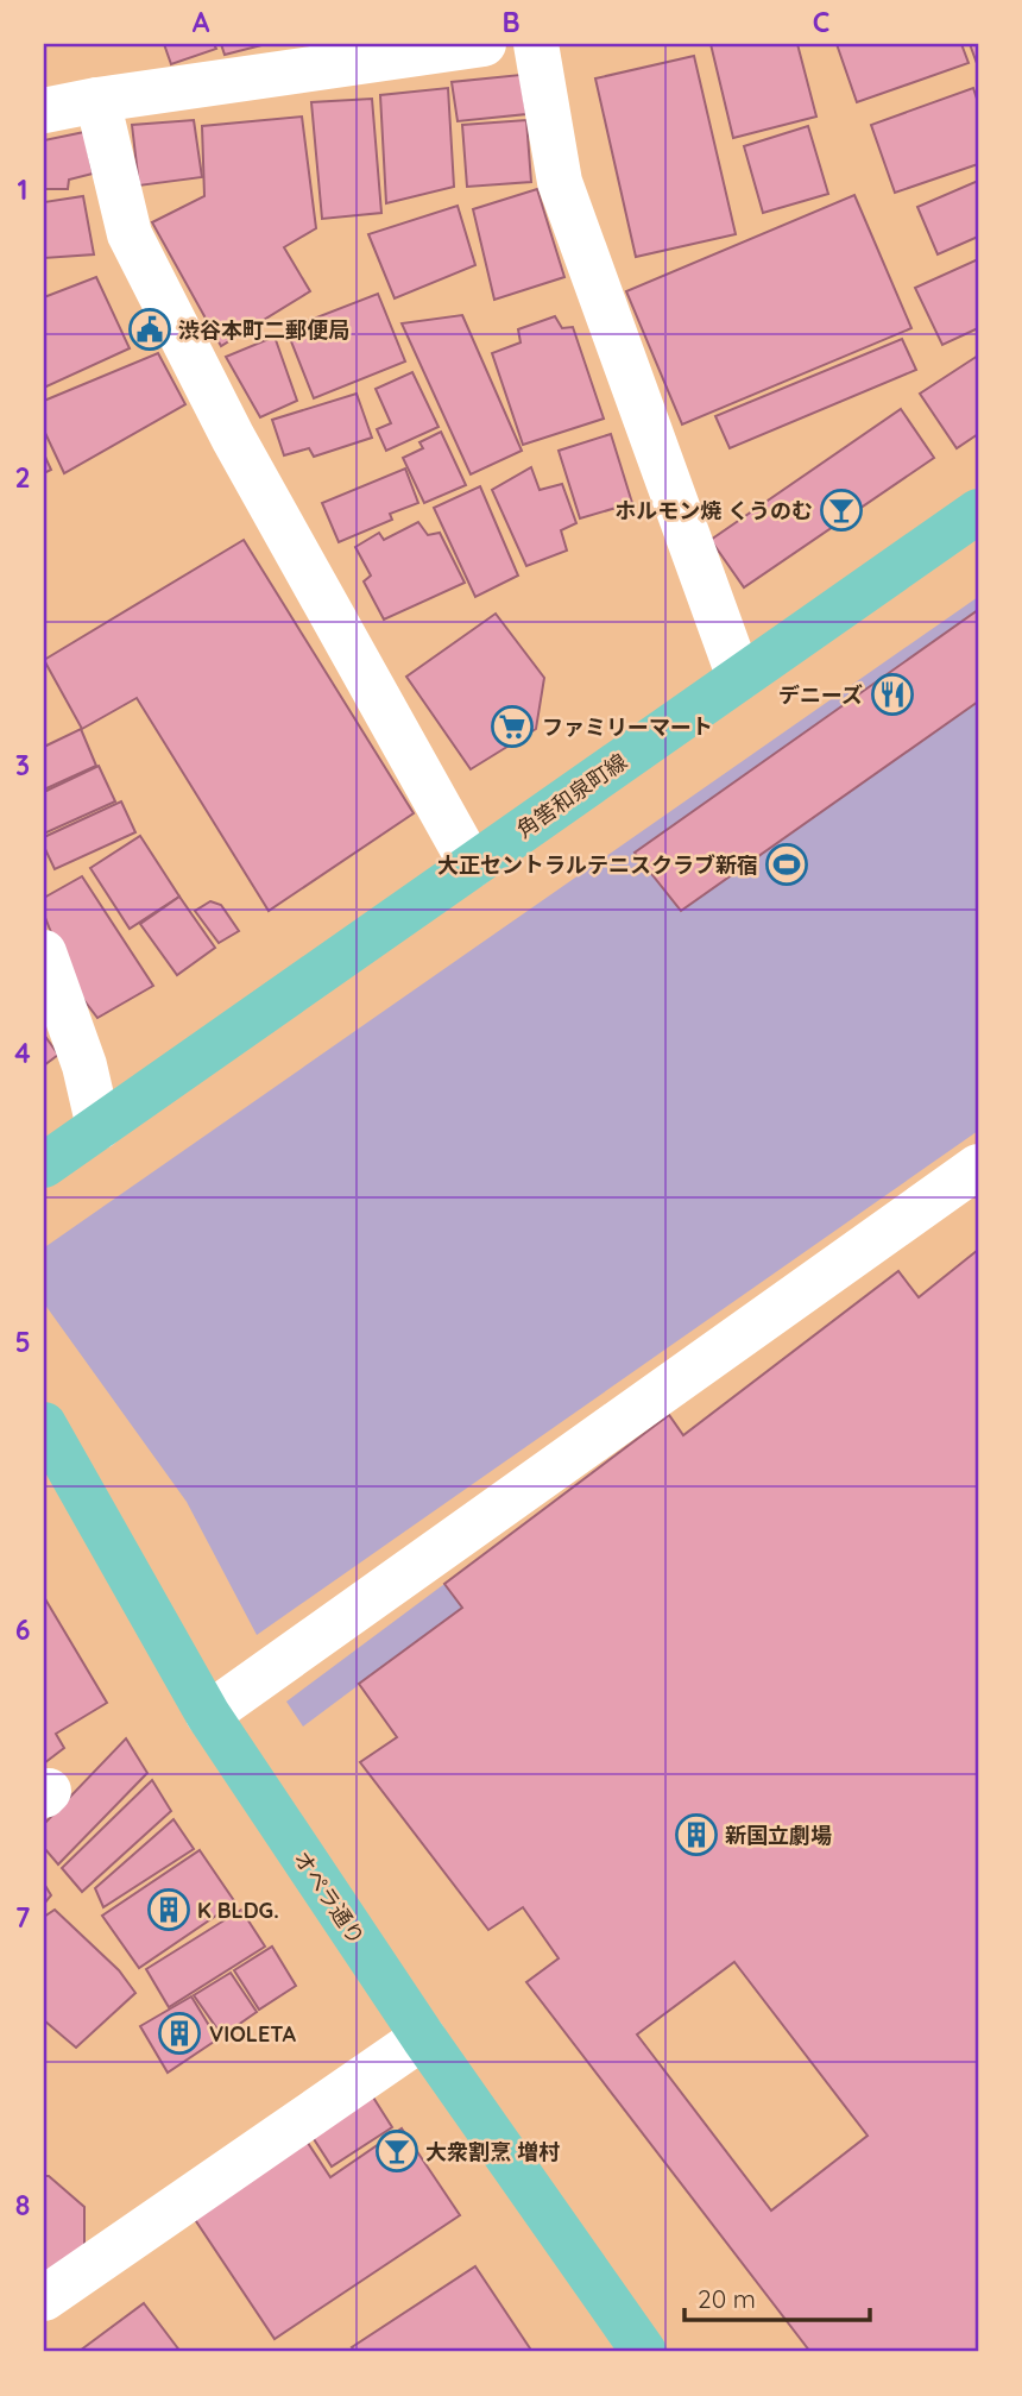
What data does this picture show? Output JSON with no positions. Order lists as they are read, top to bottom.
{
  "streets": {
    "main road": ["角筈和泉町線", "オペラ通り"]
  },
  "places": {
    "public building": ["渋谷本町二郵便局"],
    "bar": ["ホルモン焼 くうのむ", "大衆割烹 増村"],
    "restaurant": ["デニーズ"],
    "supermarket": ["ファミリーマート"],
    "sports": ["大正セントラルテニスクラブ新宿"],
    "building": ["新国立劇場", "K BLDG.", "VIOLETA"]
  },
  "scale_bar": "20 m",
  "grid": {
    "columns": ["A", "B", "C"],
    "rows": [
      "1",
      "2",
      "3",
      "4",
      "5",
      "6",
      "7",
      "8"
    ]
  }
}
